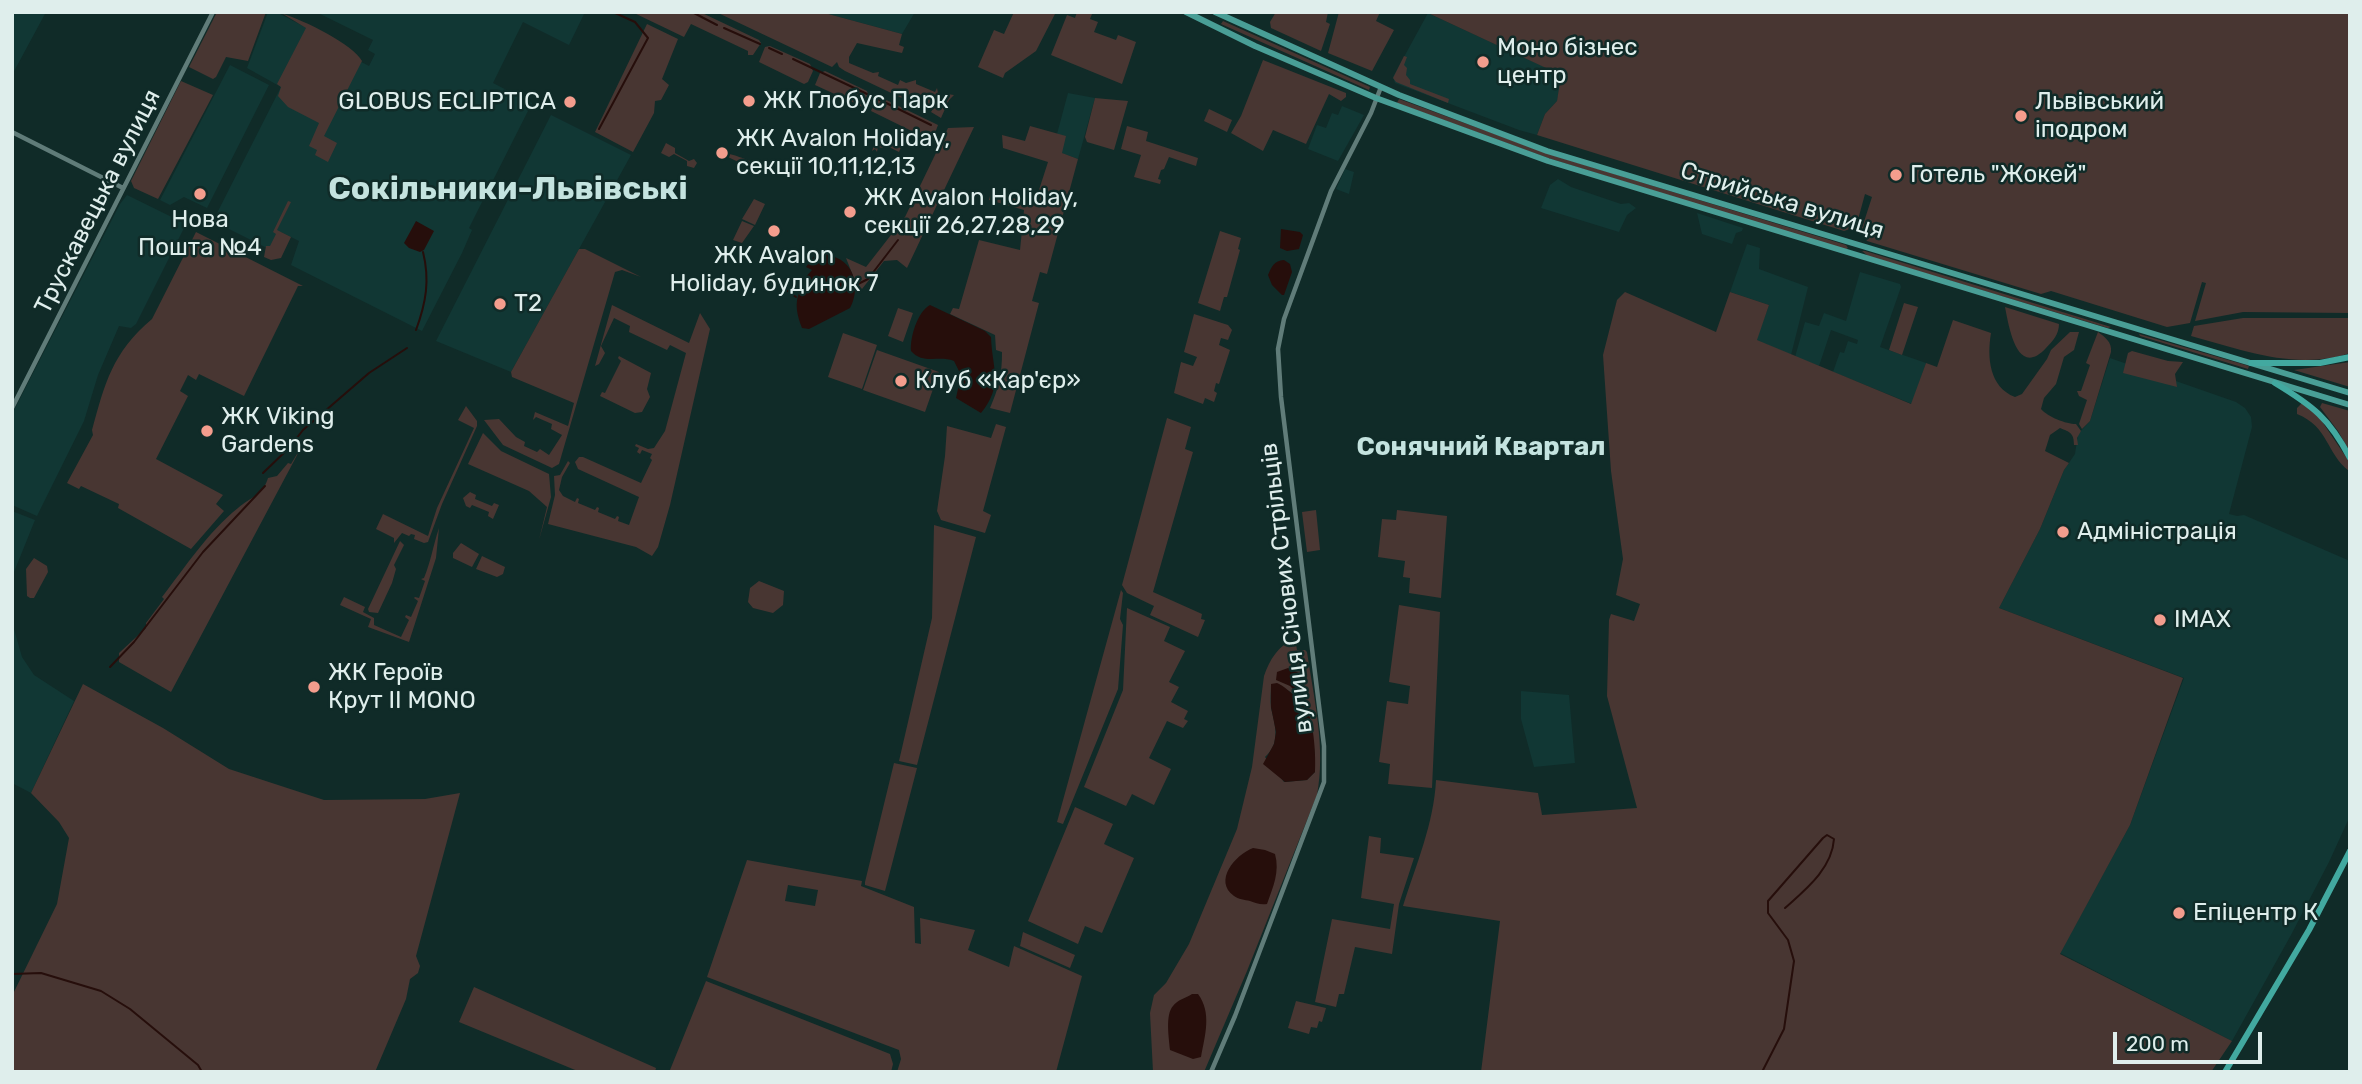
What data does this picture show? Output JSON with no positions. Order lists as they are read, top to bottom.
{
  "streets": {
    "main road": ["Стрийська вулиця"],
    "street": ["Трускавецька вулиця", "вулиця Січових Стрільців"]
  },
  "crossings": [
    ["Стрийська вулиця", "вулиця Січових Стрільців"]
  ],
  "districts": ["Сокільники-Львівські", "Сонячний Квартал"],
  "places": [
    "Моно бізнес центр",
    "ЖК Глобус Парк",
    "GLOBUS ECLIPTICA",
    "Львівський іподром",
    "ЖК Avalon Holiday, секції 10,11,12,13",
    "Готель \"Жокей\"",
    "Нова Пошта №4",
    "ЖК Avalon Holiday, секції 26,27,28,29",
    "ЖК Avalon Holiday, будинок 7",
    "T2",
    "Клуб «Кар'єр»",
    "ЖК Viking Gardens",
    "Адміністрація",
    "IMAX",
    "ЖК Героїв Крут ІІ MONO",
    "Епіцентр К"
  ],
  "scale_bar": "200 m"
}
